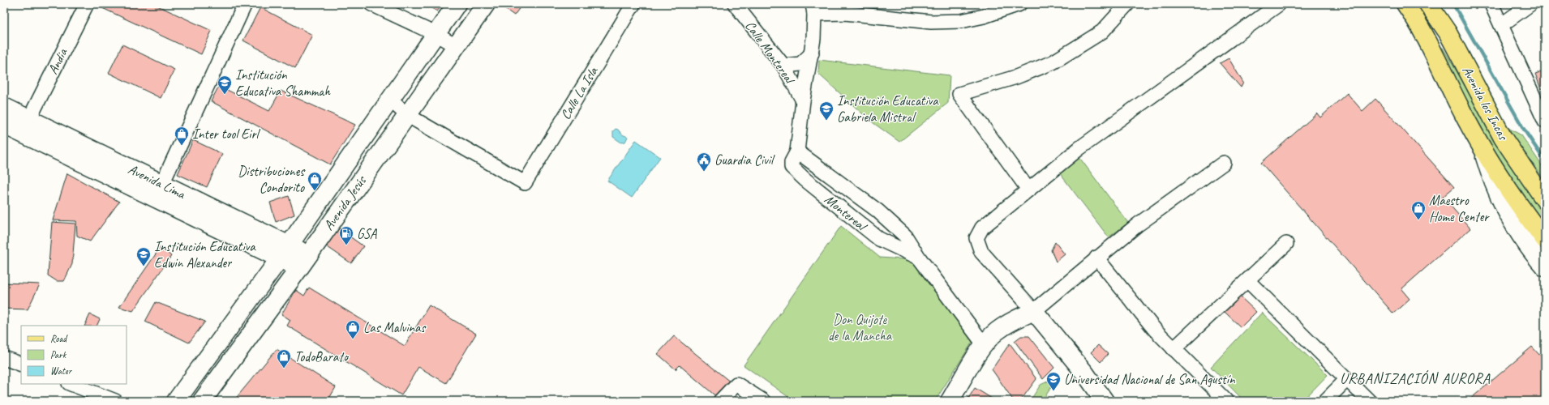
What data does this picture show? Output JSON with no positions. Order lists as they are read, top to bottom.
{
  "streets": {
    "main road": ["Avenida los Incas"],
    "street": [
      "Calle Montereal",
      "Andia",
      "Calle La Isla",
      "Avenida Lima",
      "Avenida Jesús",
      "Montereal"
    ]
  },
  "crossings": [
    ["Calle Montereal", "Montereal"],
    ["Andia", "Avenida Lima"],
    ["Calle La Isla", "Avenida Jesús"],
    ["Avenida Lima", "Avenida Jesús"]
  ],
  "districts": ["URBANIZACIÓN AURORA"],
  "parks": ["Don Quijote de la Mancha"],
  "places": {
    "school or university": [
      "Institución Educativa Shammah",
      "Institución Educativa Gabriela Mistral",
      "Institución Educativa Edwin Alexander",
      "Universidad Nacional de San Agustín"
    ],
    "shop": [
      "Inter tool Eirl",
      "Distribuciones Condorito",
      "Maestro Home Center",
      "Las Malvinas",
      "TodoBarato"
    ],
    "public building": ["Guardia Civil"],
    "fuel station": ["GSA"]
  },
  "legend": ["Road", "Park", "Water"]
}
